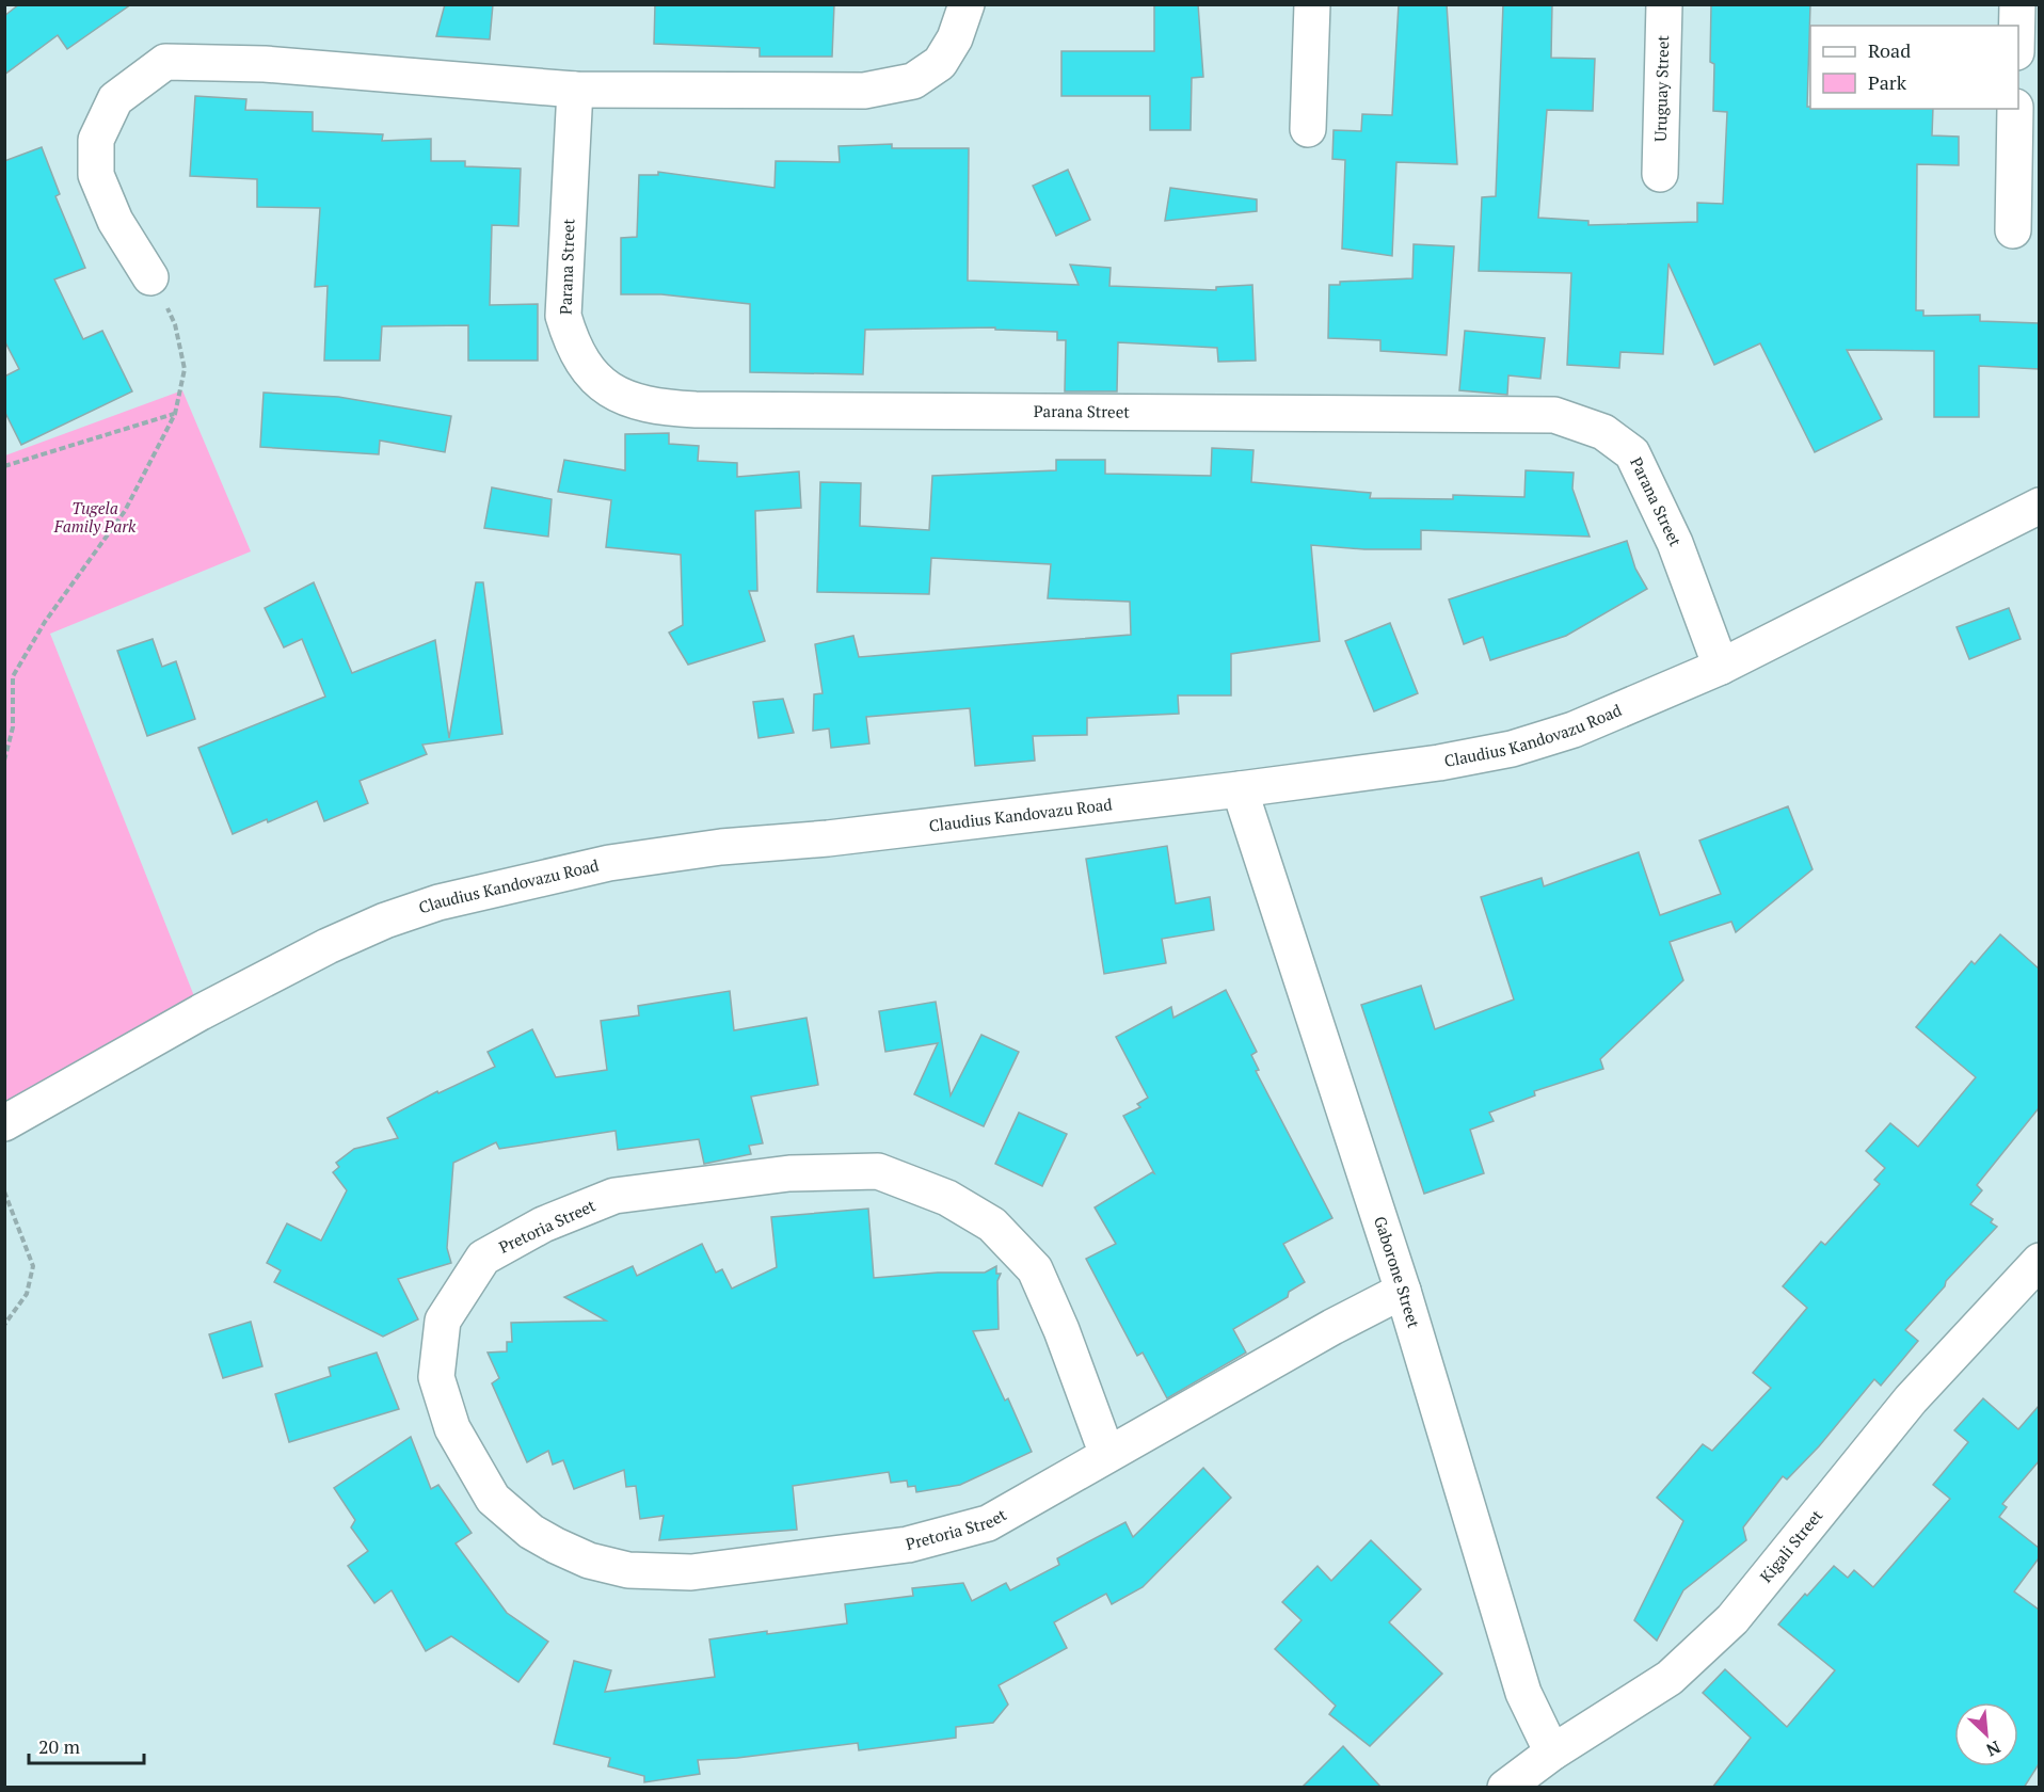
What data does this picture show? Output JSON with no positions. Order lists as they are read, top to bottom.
{
  "streets": {
    "street": [
      "Uruguay Street",
      "Parana Street",
      "Claudius Kandovazu Road",
      "Pretoria Street",
      "Gaborone Street",
      "Kigali Street"
    ]
  },
  "crossings": [
    ["Parana Street", "Claudius Kandovazu Road"],
    ["Claudius Kandovazu Road", "Gaborone Street"],
    ["Pretoria Street", "Gaborone Street"],
    ["Gaborone Street", "Kigali Street"]
  ],
  "parks": ["Tugela Family Park"],
  "legend": ["Road", "Park"],
  "scale_bar": "20 m",
  "north": "bottom right"
}
